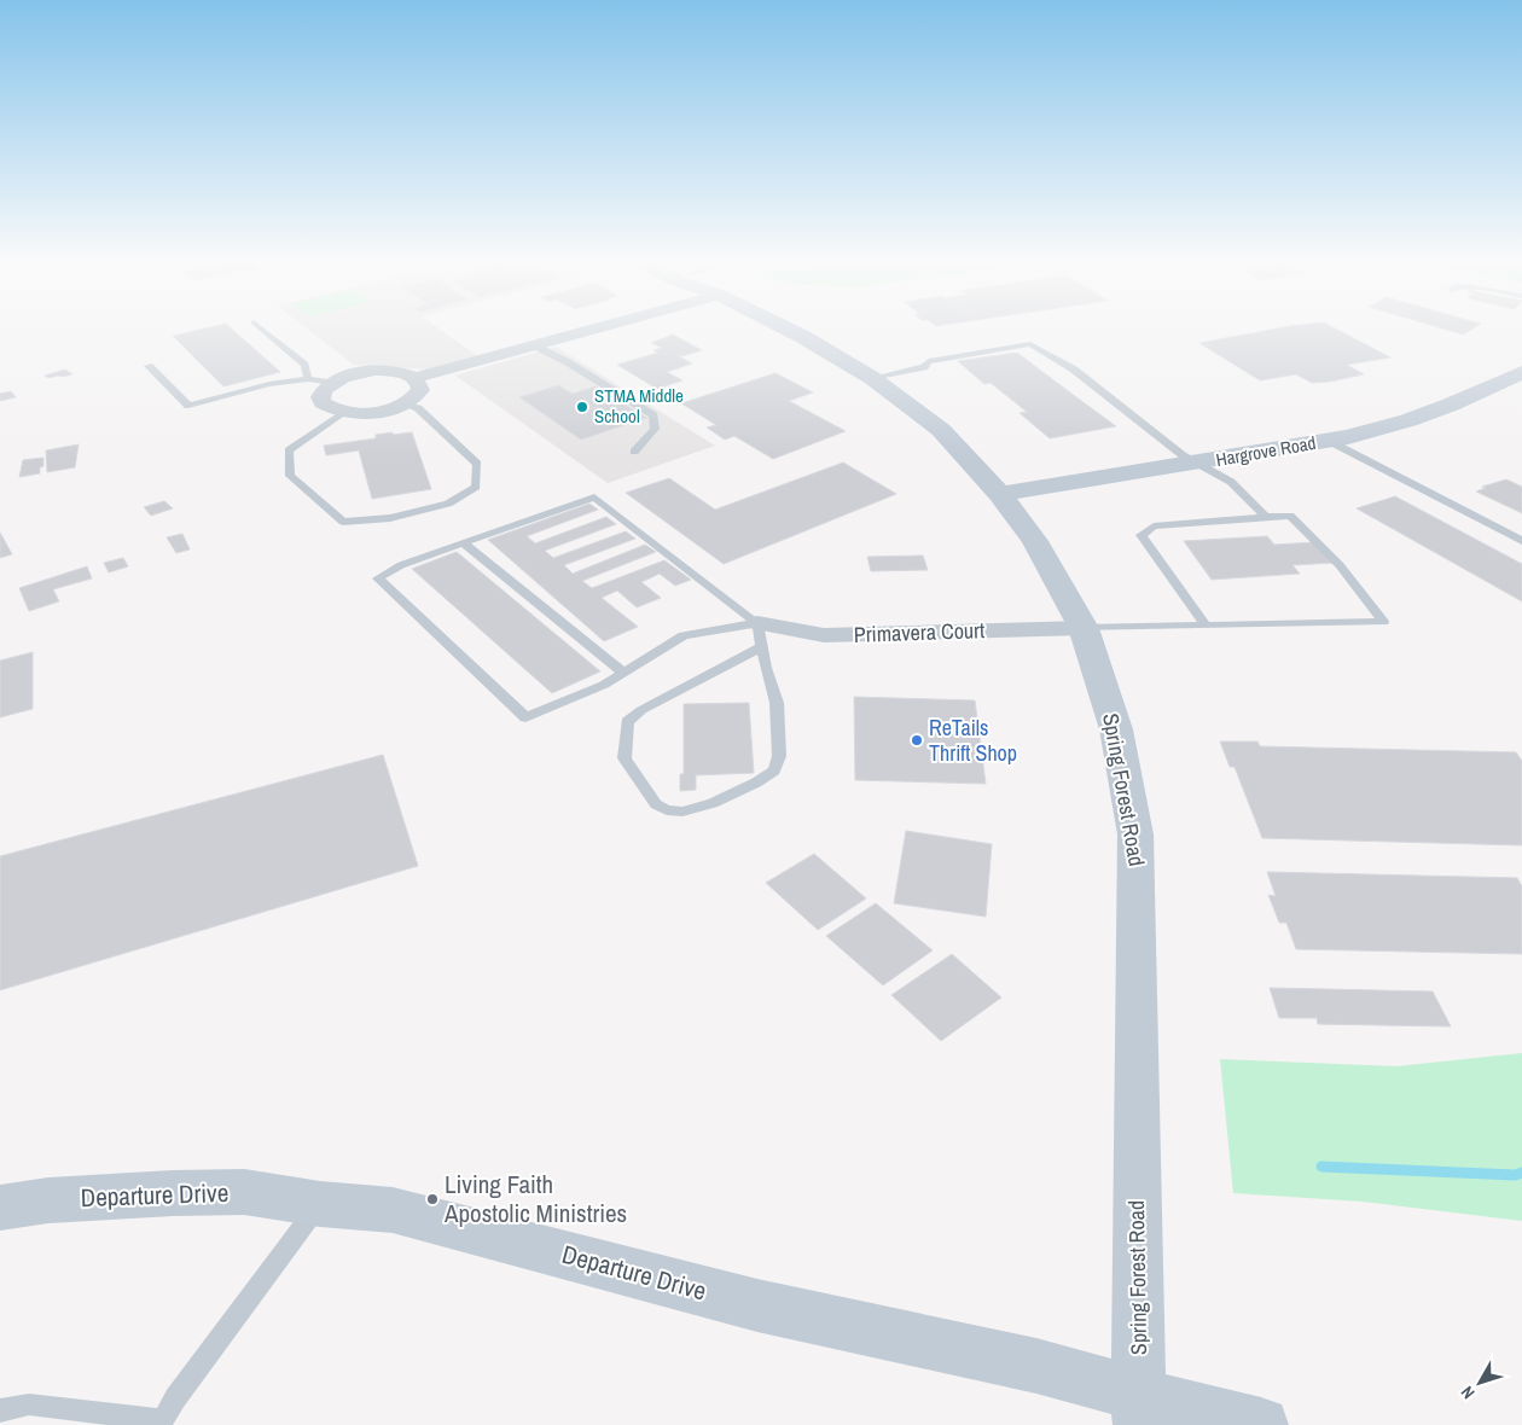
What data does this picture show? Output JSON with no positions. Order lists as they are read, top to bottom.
{
  "streets": {
    "main road": ["Hargrove Road", "Spring Forest Road", "Departure Drive"],
    "street": ["Primavera Court"]
  },
  "crossings": [
    ["Hargrove Road", "Spring Forest Road"],
    ["Primavera Court", "Spring Forest Road"],
    ["Spring Forest Road", "Departure Drive"]
  ],
  "places": ["STMA Middle School", "ReTails Thrift Shop", "Living Faith Apostolic Ministries"],
  "north": "bottom left"
}
